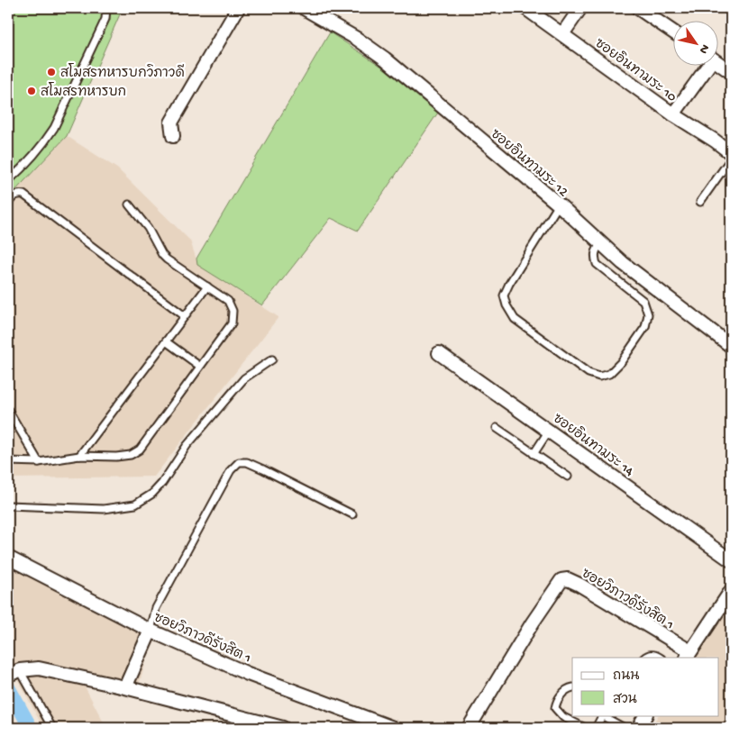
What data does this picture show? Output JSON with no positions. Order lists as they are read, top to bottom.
{
  "streets": {
    "street": [
      "ซอยอินทามระ 10",
      "ซอยอินทามระ 12",
      "ซอยอินทามระ 14",
      "ซอยวิภาวดีรังสิต 1"
    ]
  },
  "places": ["สโมสรทหารบกวิภาวดี", "สโมสรทหารบก"],
  "legend": ["ถนน", "สวน"],
  "north": "bottom right"
}
